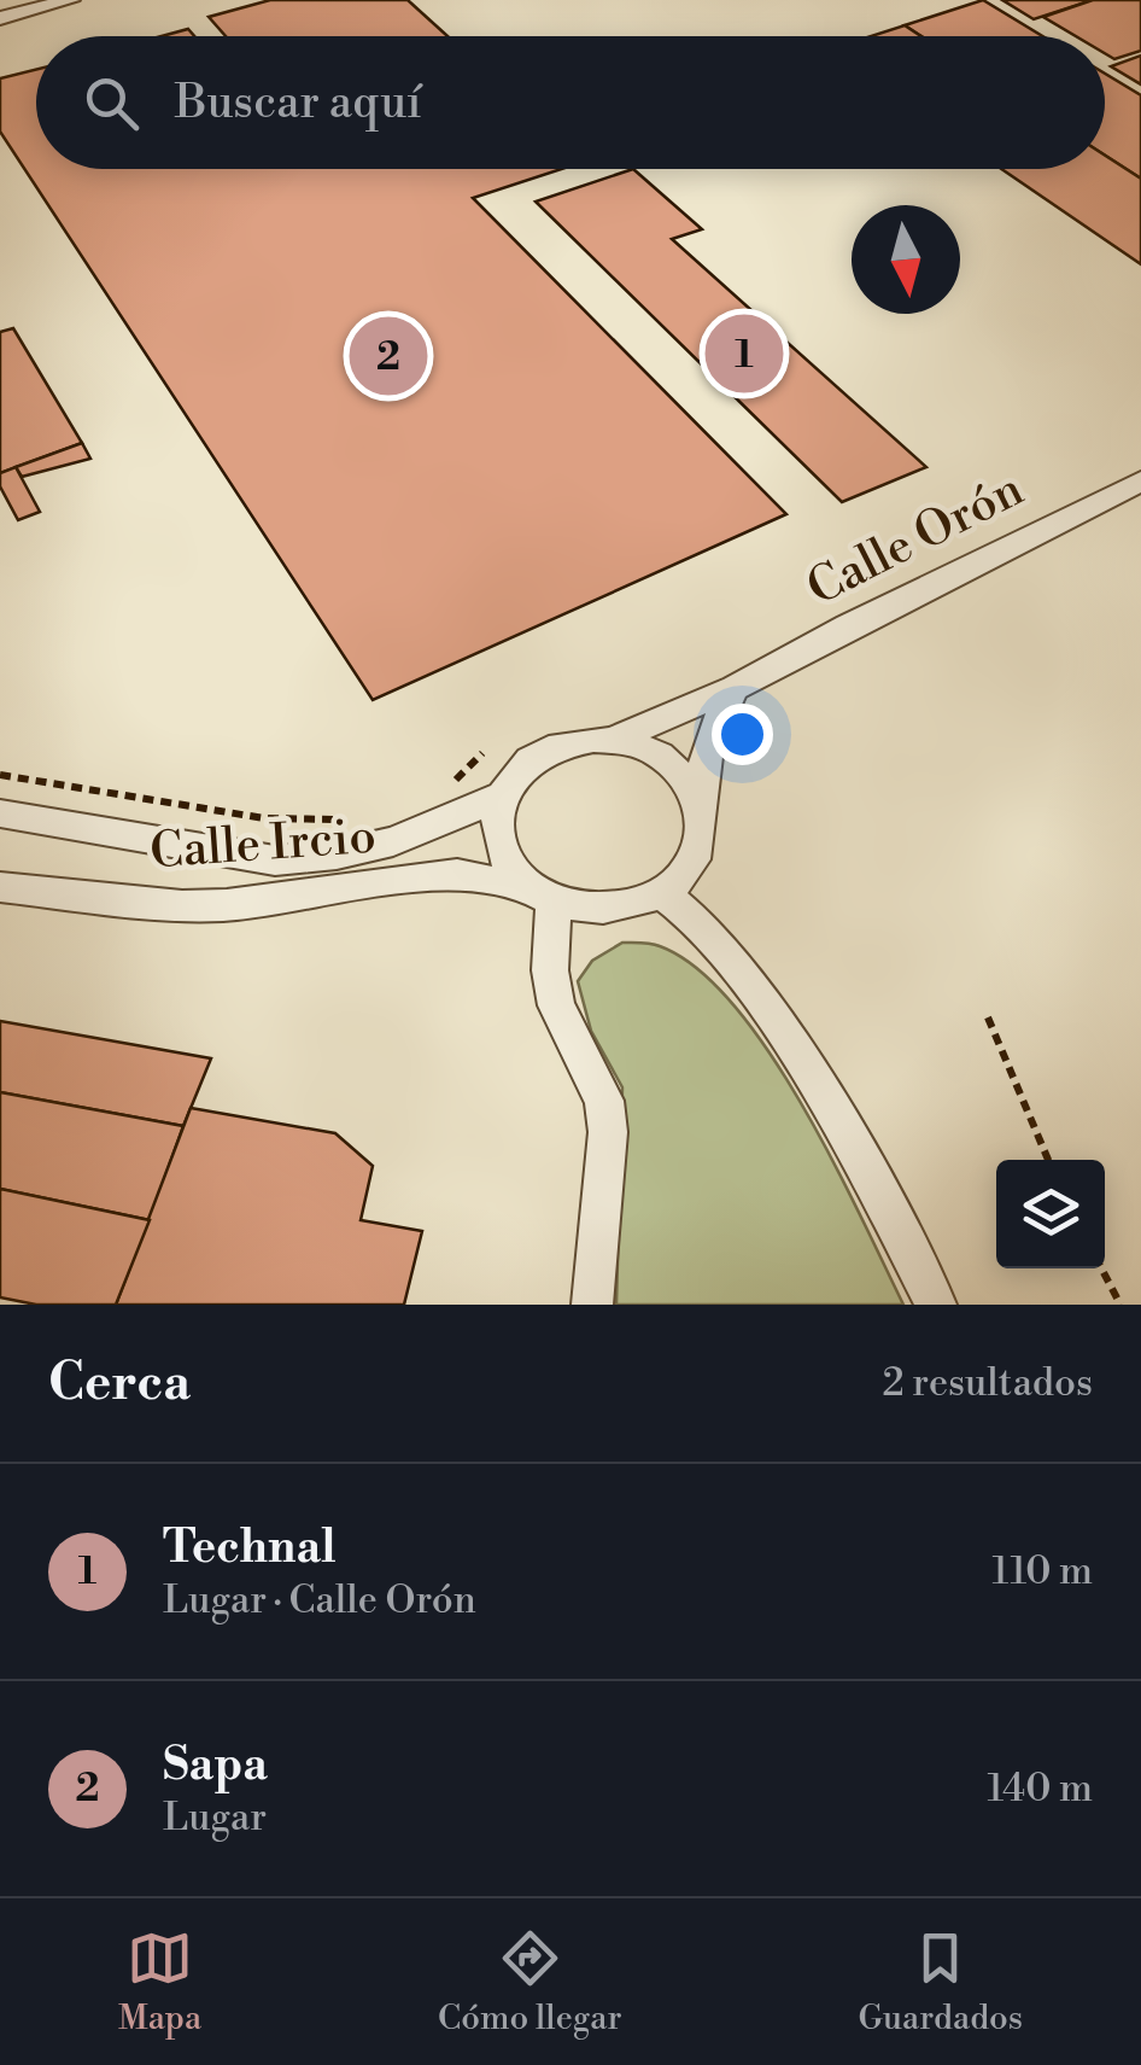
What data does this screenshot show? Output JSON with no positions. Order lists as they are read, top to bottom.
{
  "streets": {
    "street": ["Calle Orón", "Calle Ircio"]
  },
  "crossings": [
    ["Calle Orón", "Calle Ircio"]
  ],
  "north": "bottom",
  "page": {
    "search": "Buscar aquí",
    "pins": ["1", "2"],
    "heading": ["Cerca", "2 resultados"],
    "list": [
      {
        "mark": "1",
        "name": "Technal",
        "note": "Lugar · Calle Orón",
        "value": "110 m"
      },
      {
        "mark": "2",
        "name": "Sapa",
        "note": "Lugar",
        "value": "140 m"
      }
    ],
    "nav": ["Mapa", "Cómo llegar", "Guardados"]
  }
}
